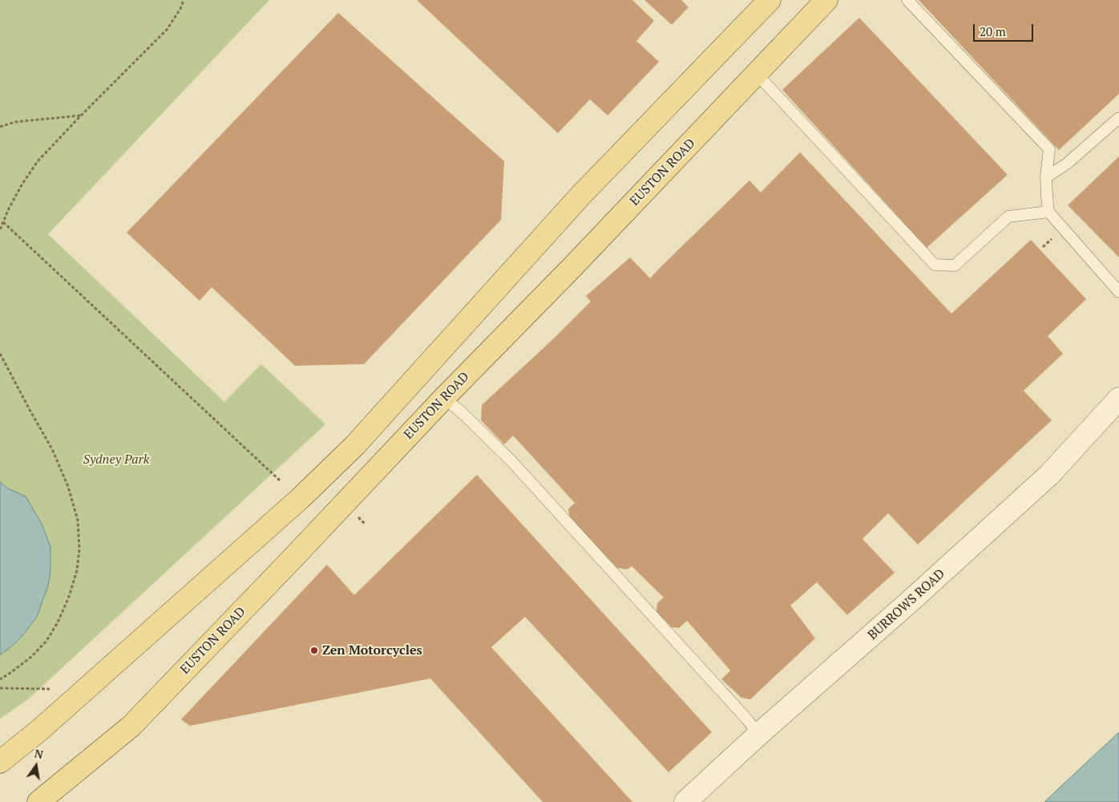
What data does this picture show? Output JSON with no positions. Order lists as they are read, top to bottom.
{
  "streets": {
    "main road": ["EUSTON ROAD"],
    "street": ["BURROWS ROAD"]
  },
  "parks": ["Sydney Park"],
  "places": ["Zen Motorcycles"],
  "scale_bar": "20 m",
  "north": "top"
}
